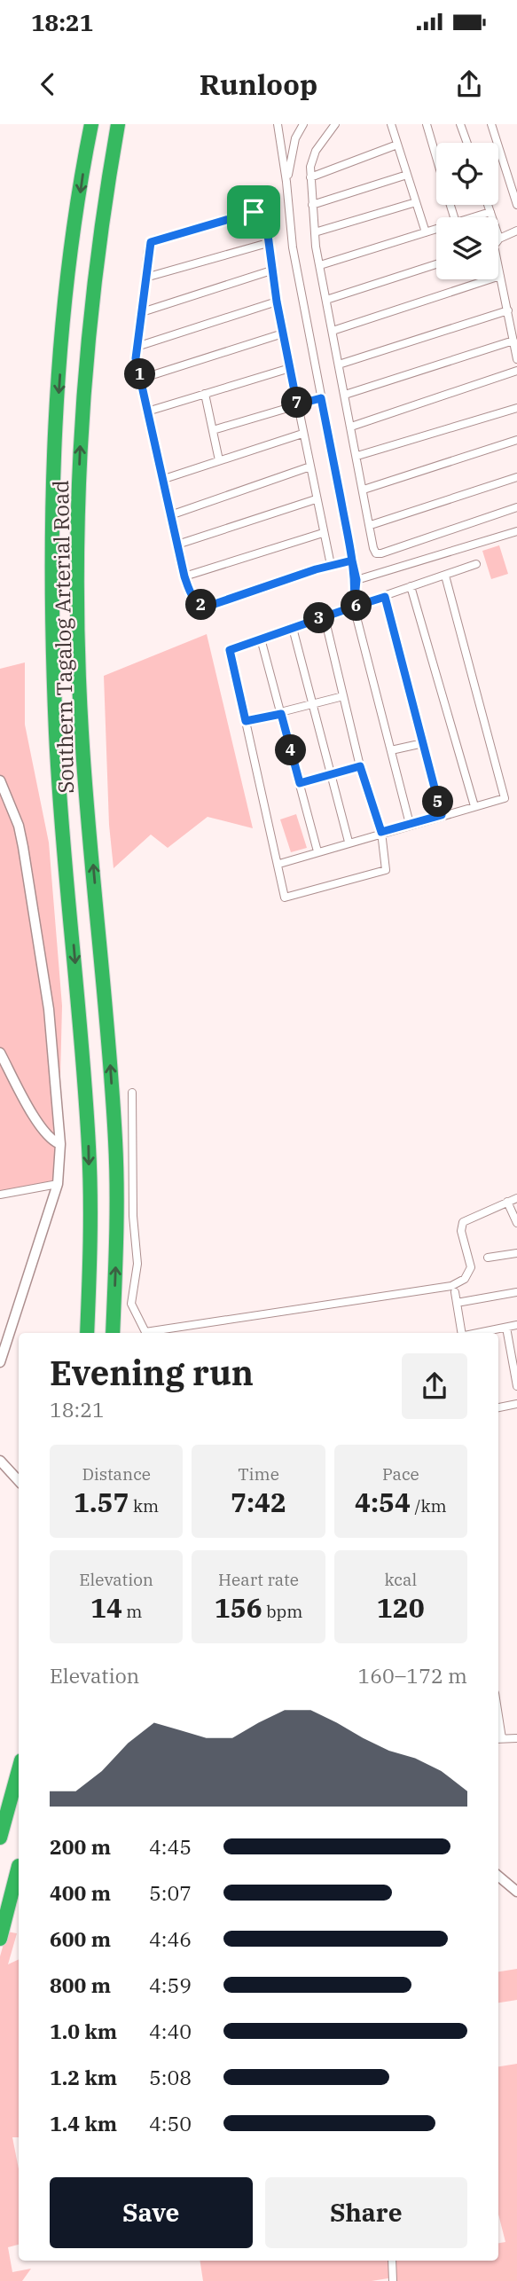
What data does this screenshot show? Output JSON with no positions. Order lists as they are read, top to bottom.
{
  "streets": {
    "highway": ["Southern Tagalog Arterial Road"]
  },
  "page": {
    "status": "18:21",
    "header": "Runloop",
    "pins": [
      "1",
      "7",
      "2",
      "6",
      "3",
      "4",
      "5"
    ],
    "heading": ["Evening run", "18:21"],
    "stats": [
      ["Distance", "1.57 km"],
      ["Time", "7:42"],
      ["Pace", "4:54 /km"],
      ["Elevation", "14 m"],
      ["Heart rate", "156 bpm"],
      ["kcal", "120"]
    ],
    "chart": ["Elevation", "160–172 m"],
    "list": [
      {
        "name": "200 m",
        "note": "4:45"
      },
      {
        "name": "400 m",
        "note": "5:07"
      },
      {
        "name": "600 m",
        "note": "4:46"
      },
      {
        "name": "800 m",
        "note": "4:59"
      },
      {
        "name": "1.0 km",
        "note": "4:40"
      },
      {
        "name": "1.2 km",
        "note": "5:08"
      },
      {
        "name": "1.4 km",
        "note": "4:50"
      }
    ],
    "buttons": ["Save", "Share"]
  }
}
